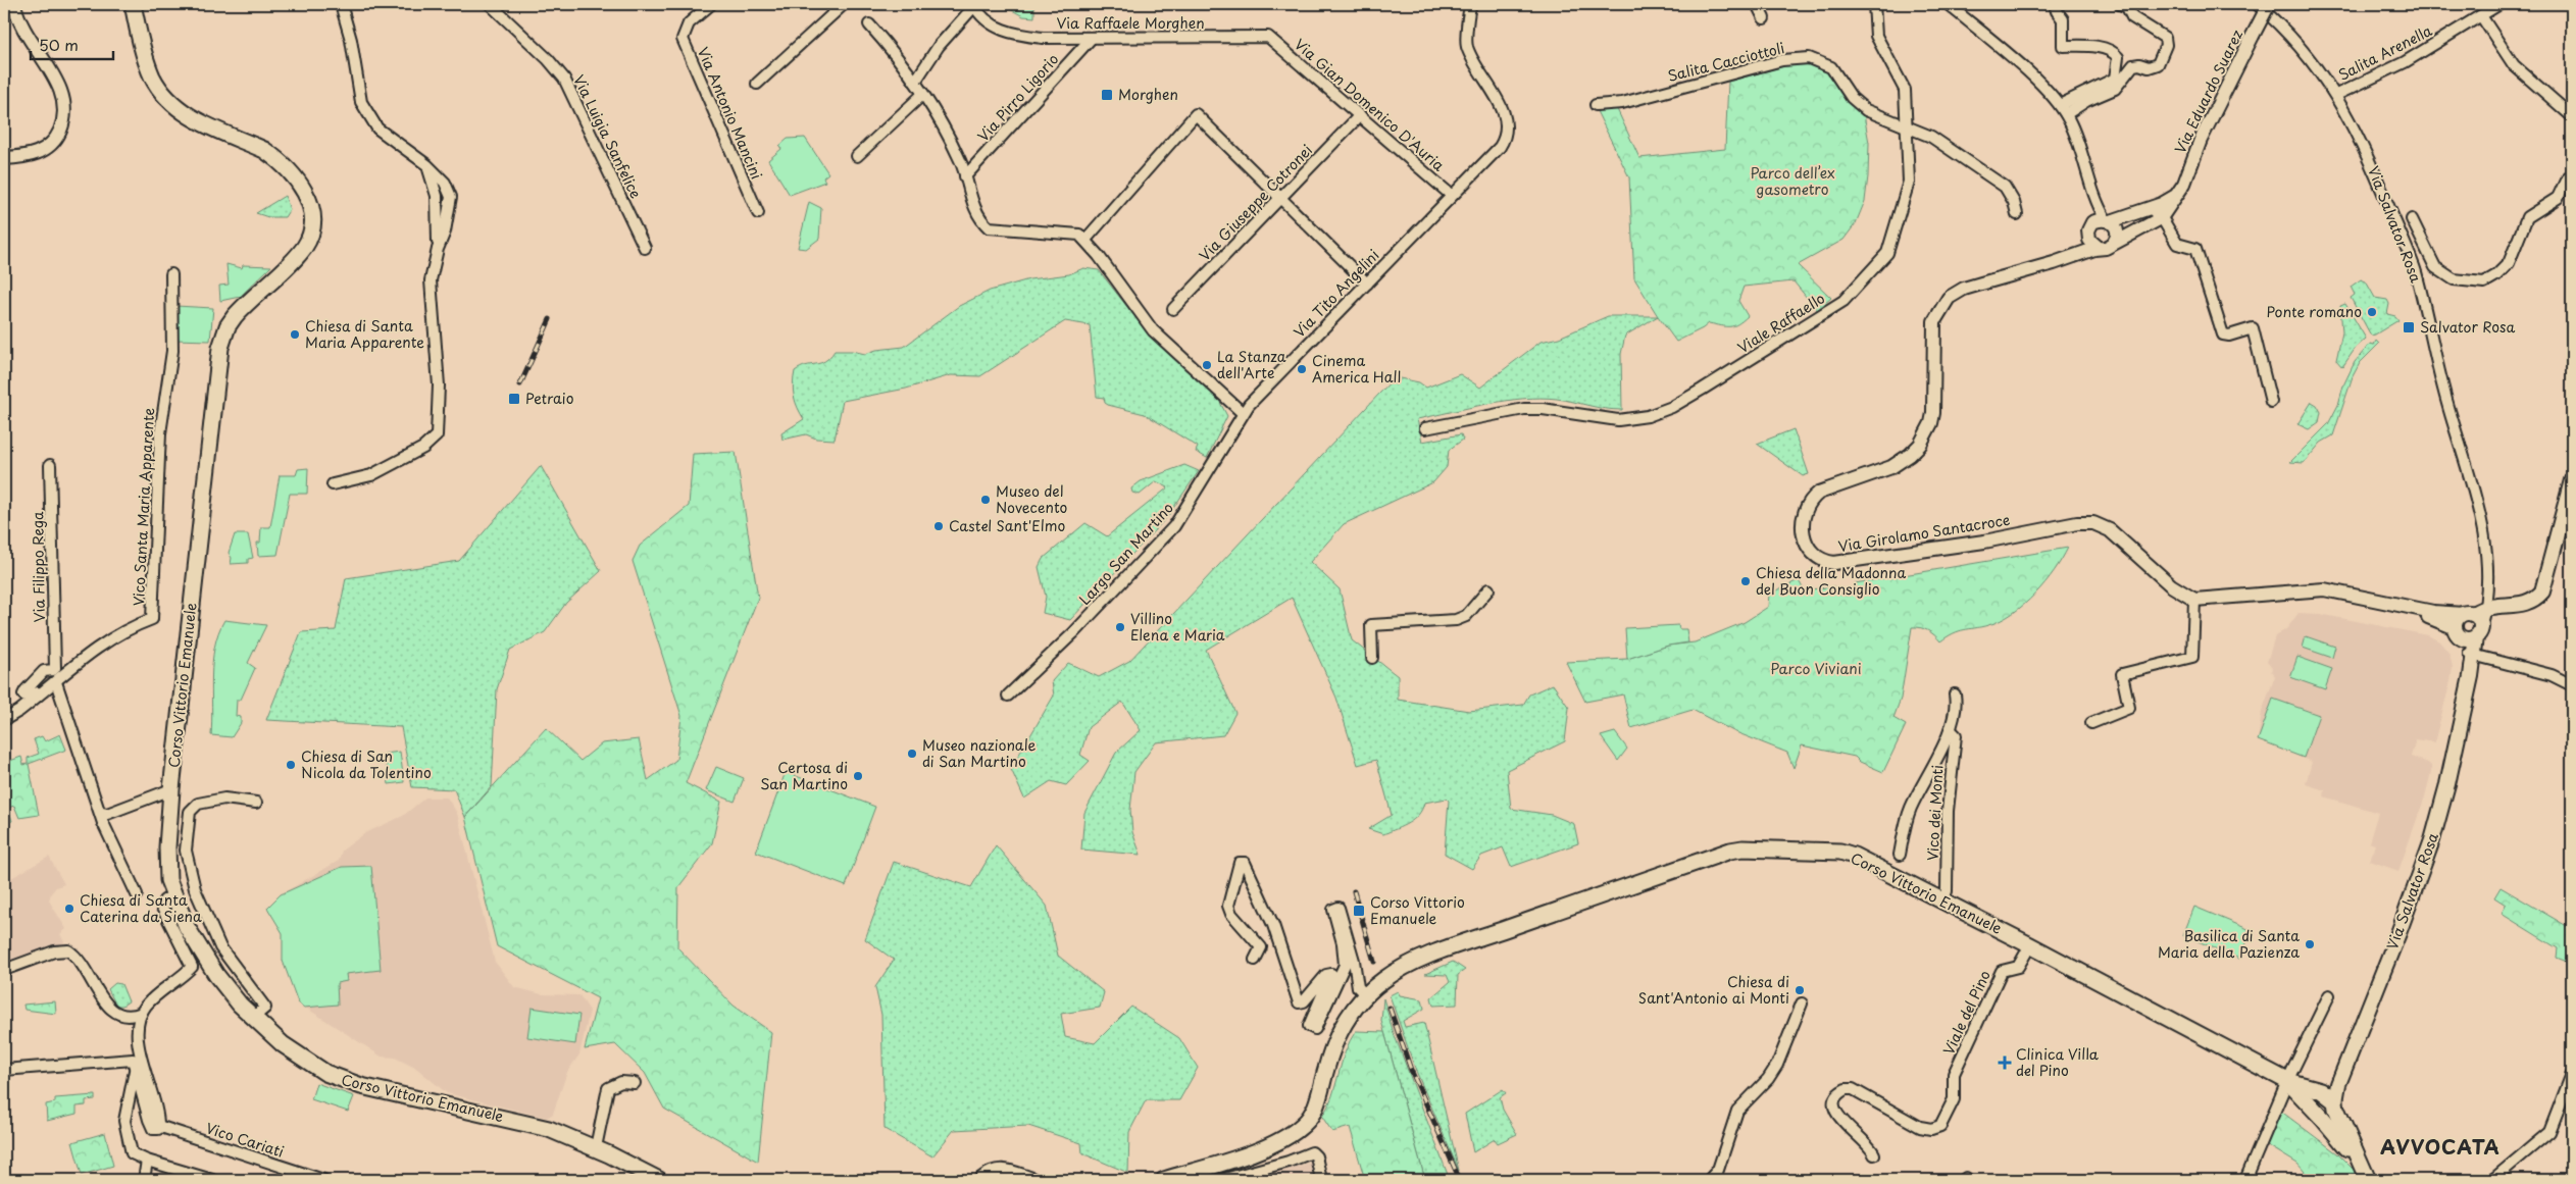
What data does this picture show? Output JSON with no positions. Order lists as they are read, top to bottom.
{
  "streets": {
    "main road": ["Via Salvator Rosa", "Corso Vittorio Emanuele"],
    "street": [
      "Via Raffaele Morghen",
      "Salita Arenella",
      "Salita Cacciottoli",
      "Via Eduardo Suarez",
      "Via Pirro Ligorio",
      "Via Gian Domenico D'Auria",
      "Via Antonio Mancini",
      "Via Luigia Sanfelice",
      "Via Giuseppe Cotronei",
      "Via Tito Angelini",
      "Viale Raffaello",
      "Vico Santa Maria Apparente",
      "Via Girolamo Santacroce",
      "Largo San Martino",
      "Via Filippo Rega",
      "Vico dei Monti",
      "Viale del Pino",
      "Vico Cariati"
    ]
  },
  "crossings": [
    ["Via Raffaele Morghen", "Via Pirro Ligorio"],
    ["Via Raffaele Morghen", "Via Gian Domenico D'Auria"],
    ["Salita Arenella", "Via Salvator Rosa"],
    ["Salita Cacciottoli", "Viale Raffaello"],
    ["Via Gian Domenico D'Auria", "Via Giuseppe Cotronei"],
    ["Via Gian Domenico D'Auria", "Via Tito Angelini"],
    ["Via Tito Angelini", "Largo San Martino"],
    ["Vico Santa Maria Apparente", "Via Filippo Rega"],
    ["Corso Vittorio Emanuele", "Vico dei Monti"],
    ["Corso Vittorio Emanuele", "Viale del Pino"]
  ],
  "districts": ["AVVOCATA"],
  "parks": ["Parco dell’ex gasometro", "Parco Viviani"],
  "places": {
    "transit": [
      "Morghen",
      "Salvator Rosa",
      "Petraio",
      "Corso Vittorio Emanuele"
    ],
    "other": [
      "Ponte romano",
      "Chiesa di Santa Maria Apparente",
      "La Stanza dell'Arte",
      "Cinema America Hall",
      "Museo del Novecento",
      "Castel Sant'Elmo",
      "Chiesa della Madonna del Buon Consiglio",
      "Villino Elena e Maria",
      "Museo nazionale di San Martino",
      "Chiesa di San Nicola da Tolentino",
      "Certosa di San Martino",
      "Chiesa di Santa Caterina da Siena",
      "Basilica di Santa Maria della Pazienza",
      "Chiesa di Sant'Antonio ai Monti"
    ],
    "health": ["Clinica Villa del Pino"]
  },
  "scale_bar": "50 m"
}
